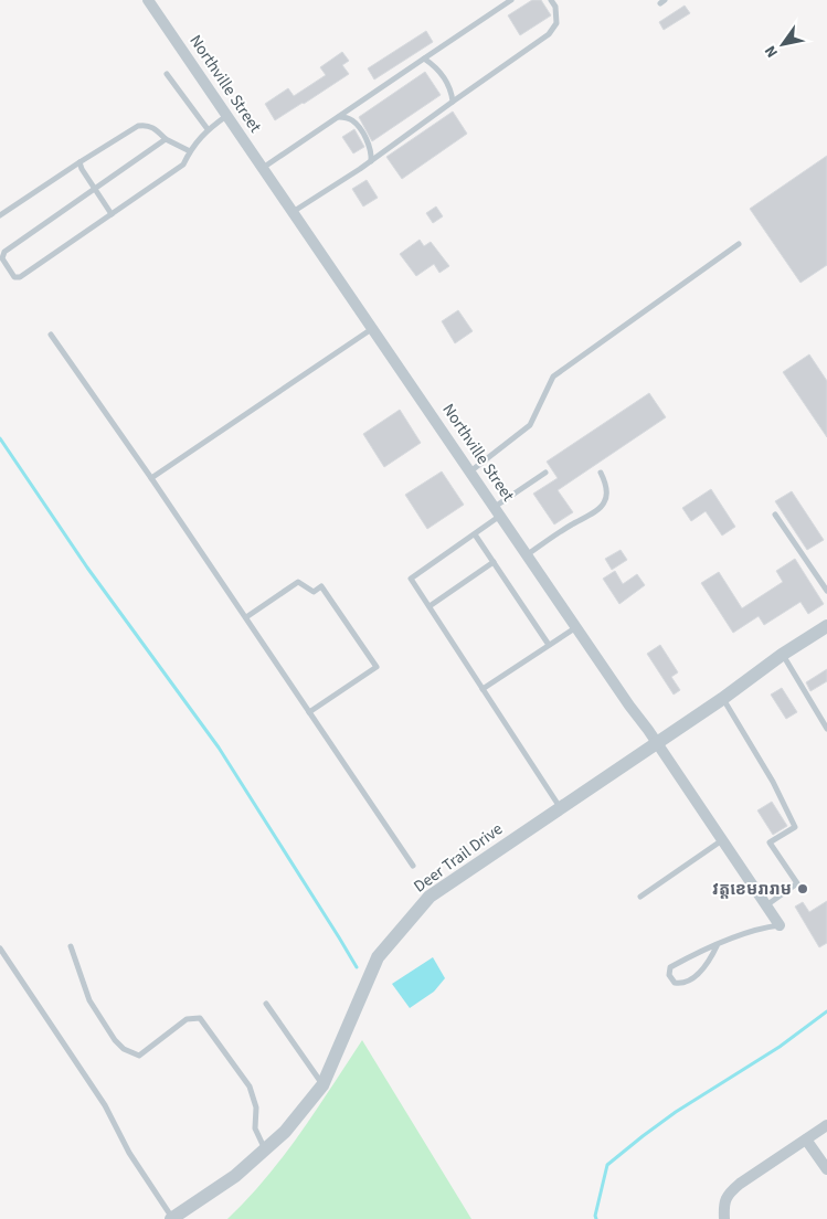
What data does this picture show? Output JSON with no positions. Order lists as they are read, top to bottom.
{
  "streets": {
    "street": ["Northville Street", "Deer Trail Drive"]
  },
  "crossings": [
    ["Northville Street", "Deer Trail Drive"]
  ],
  "places": ["វត្តខេមរារាម"],
  "north": "bottom left"
}
